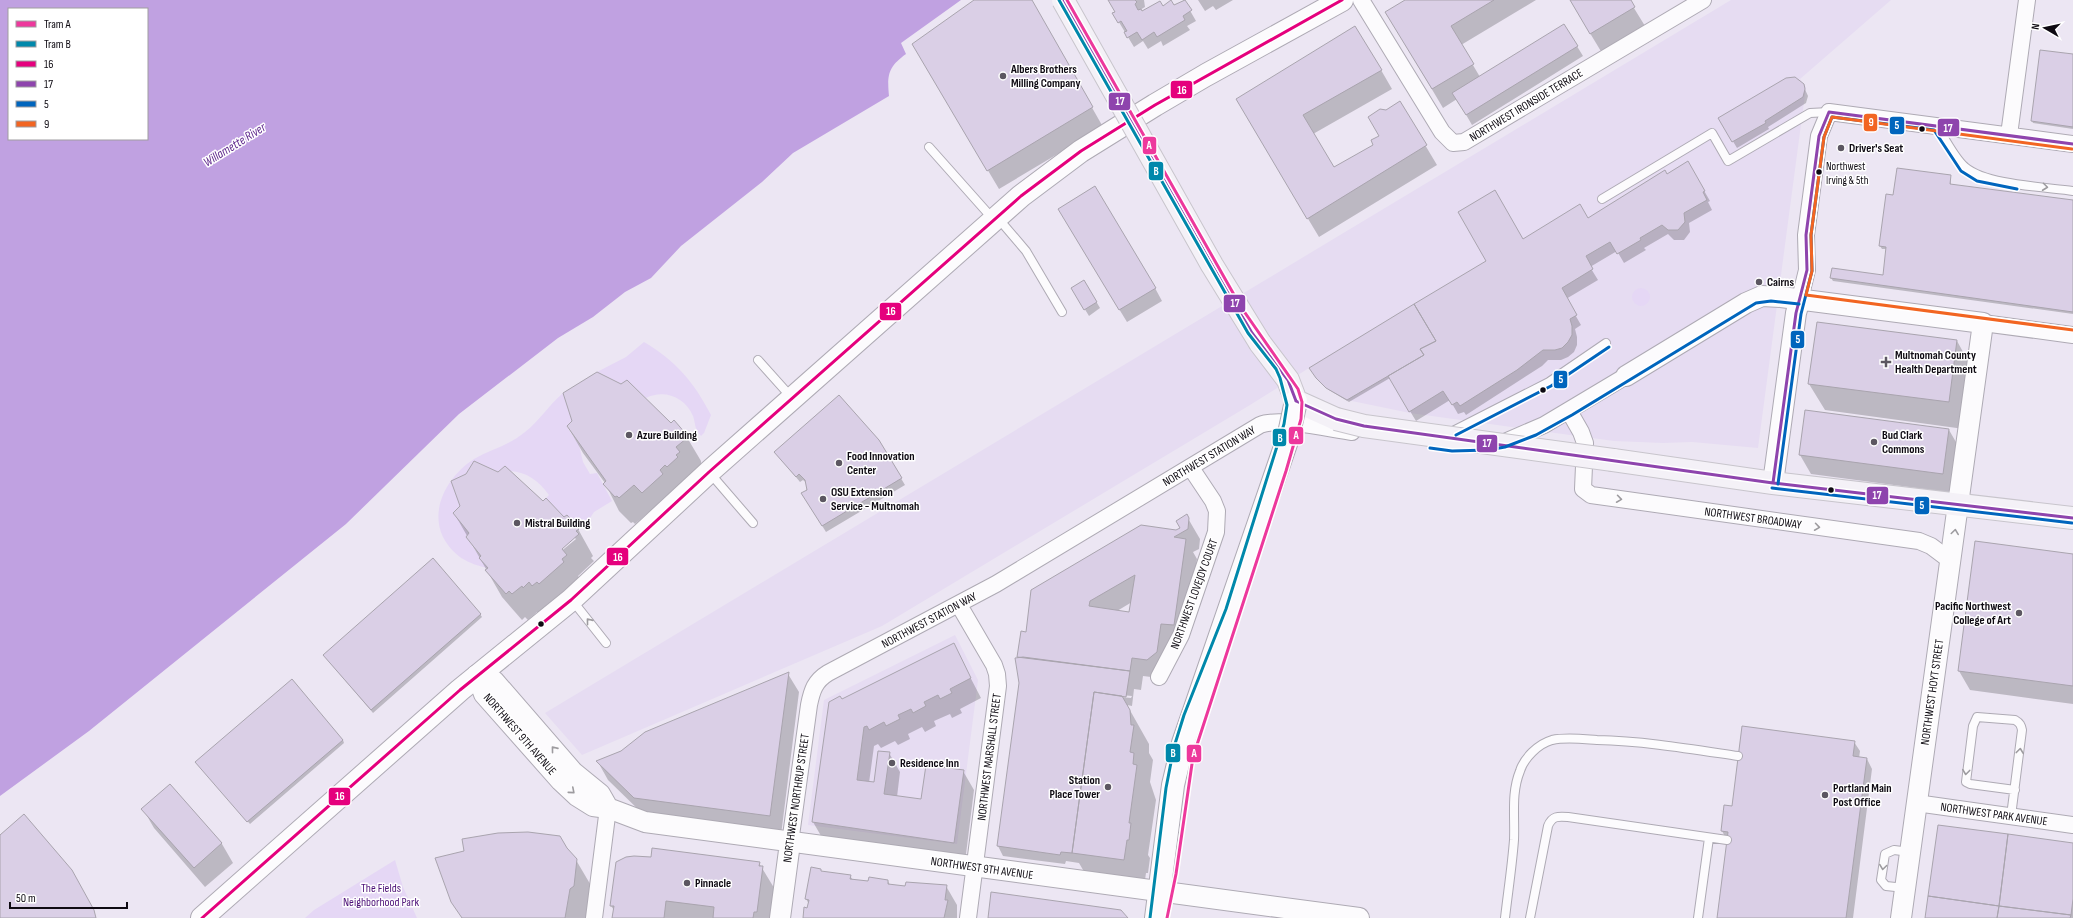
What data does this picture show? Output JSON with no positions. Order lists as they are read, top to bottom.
{
  "streets": {
    "street": [
      "NORTHWEST IRONSIDE TERRACE",
      "NORTHWEST STATION WAY",
      "NORTHWEST BROADWAY",
      "NORTHWEST LOVEJOY COURT",
      "NORTHWEST HOYT STREET",
      "NORTHWEST 9TH AVENUE",
      "NORTHWEST MARSHALL STREET",
      "NORTHWEST NORTHRUP STREET",
      "NORTHWEST PARK AVENUE"
    ]
  },
  "crossings": [
    ["NORTHWEST STATION WAY", "NORTHWEST BROADWAY"],
    ["NORTHWEST STATION WAY", "NORTHWEST LOVEJOY COURT"],
    ["NORTHWEST STATION WAY", "NORTHWEST HOYT STREET"],
    ["NORTHWEST STATION WAY", "NORTHWEST MARSHALL STREET"],
    ["NORTHWEST STATION WAY", "NORTHWEST NORTHRUP STREET"],
    ["NORTHWEST BROADWAY", "NORTHWEST HOYT STREET"],
    ["NORTHWEST HOYT STREET", "NORTHWEST PARK AVENUE"],
    ["NORTHWEST 9TH AVENUE", "NORTHWEST MARSHALL STREET"],
    ["NORTHWEST 9TH AVENUE", "NORTHWEST NORTHRUP STREET"]
  ],
  "one_way": ["NORTHWEST BROADWAY"],
  "water": ["Willamette River"],
  "parks": ["The Fields Neighborhood Park"],
  "places": {
    "other": [
      "Albers Brothers Milling Company",
      "Driver's Seat",
      "Northwest Irving & 5th",
      "Cairns",
      "Azure Building",
      "Bud Clark Commons",
      "Food Innovation Center",
      "OSU Extension Service - Multnomah",
      "Mistral Building",
      "Pacific Northwest College of Art",
      "Residence Inn",
      "Station Place Tower",
      "Portland Main Post Office",
      "Pinnacle"
    ],
    "health": ["Multnomah County Health Department"]
  },
  "lines": [
    "tram line A",
    "tram line B",
    "transit line 16",
    "transit line 17",
    "transit line 5",
    "transit line 9"
  ],
  "legend": [
    "Tram A",
    "Tram B",
    "16",
    "17",
    "5",
    "9"
  ],
  "scale_bar": "50 m",
  "north": "left"
}
